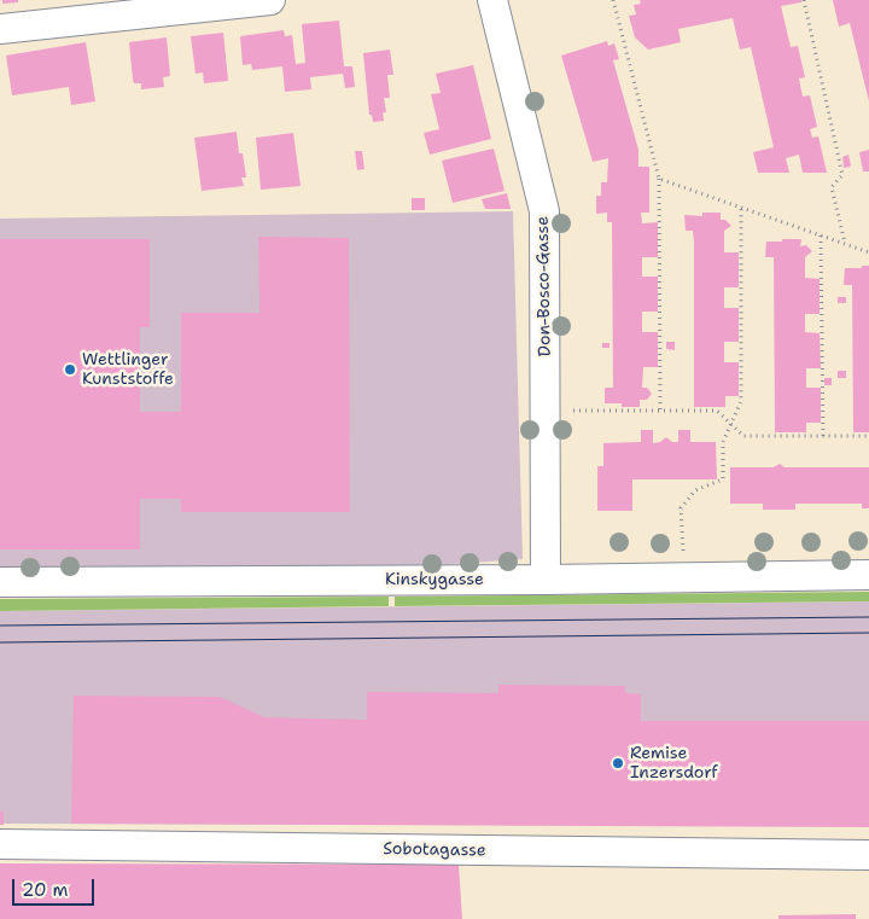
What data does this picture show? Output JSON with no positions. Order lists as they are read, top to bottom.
{
  "streets": {
    "street": ["Don-Bosco-Gasse", "Kinskygasse", "Sobotagasse"]
  },
  "crossings": [
    ["Don-Bosco-Gasse", "Kinskygasse"]
  ],
  "places": ["Wettlinger Kunststoffe", "Remise Inzersdorf"],
  "scale_bar": "20 m"
}
